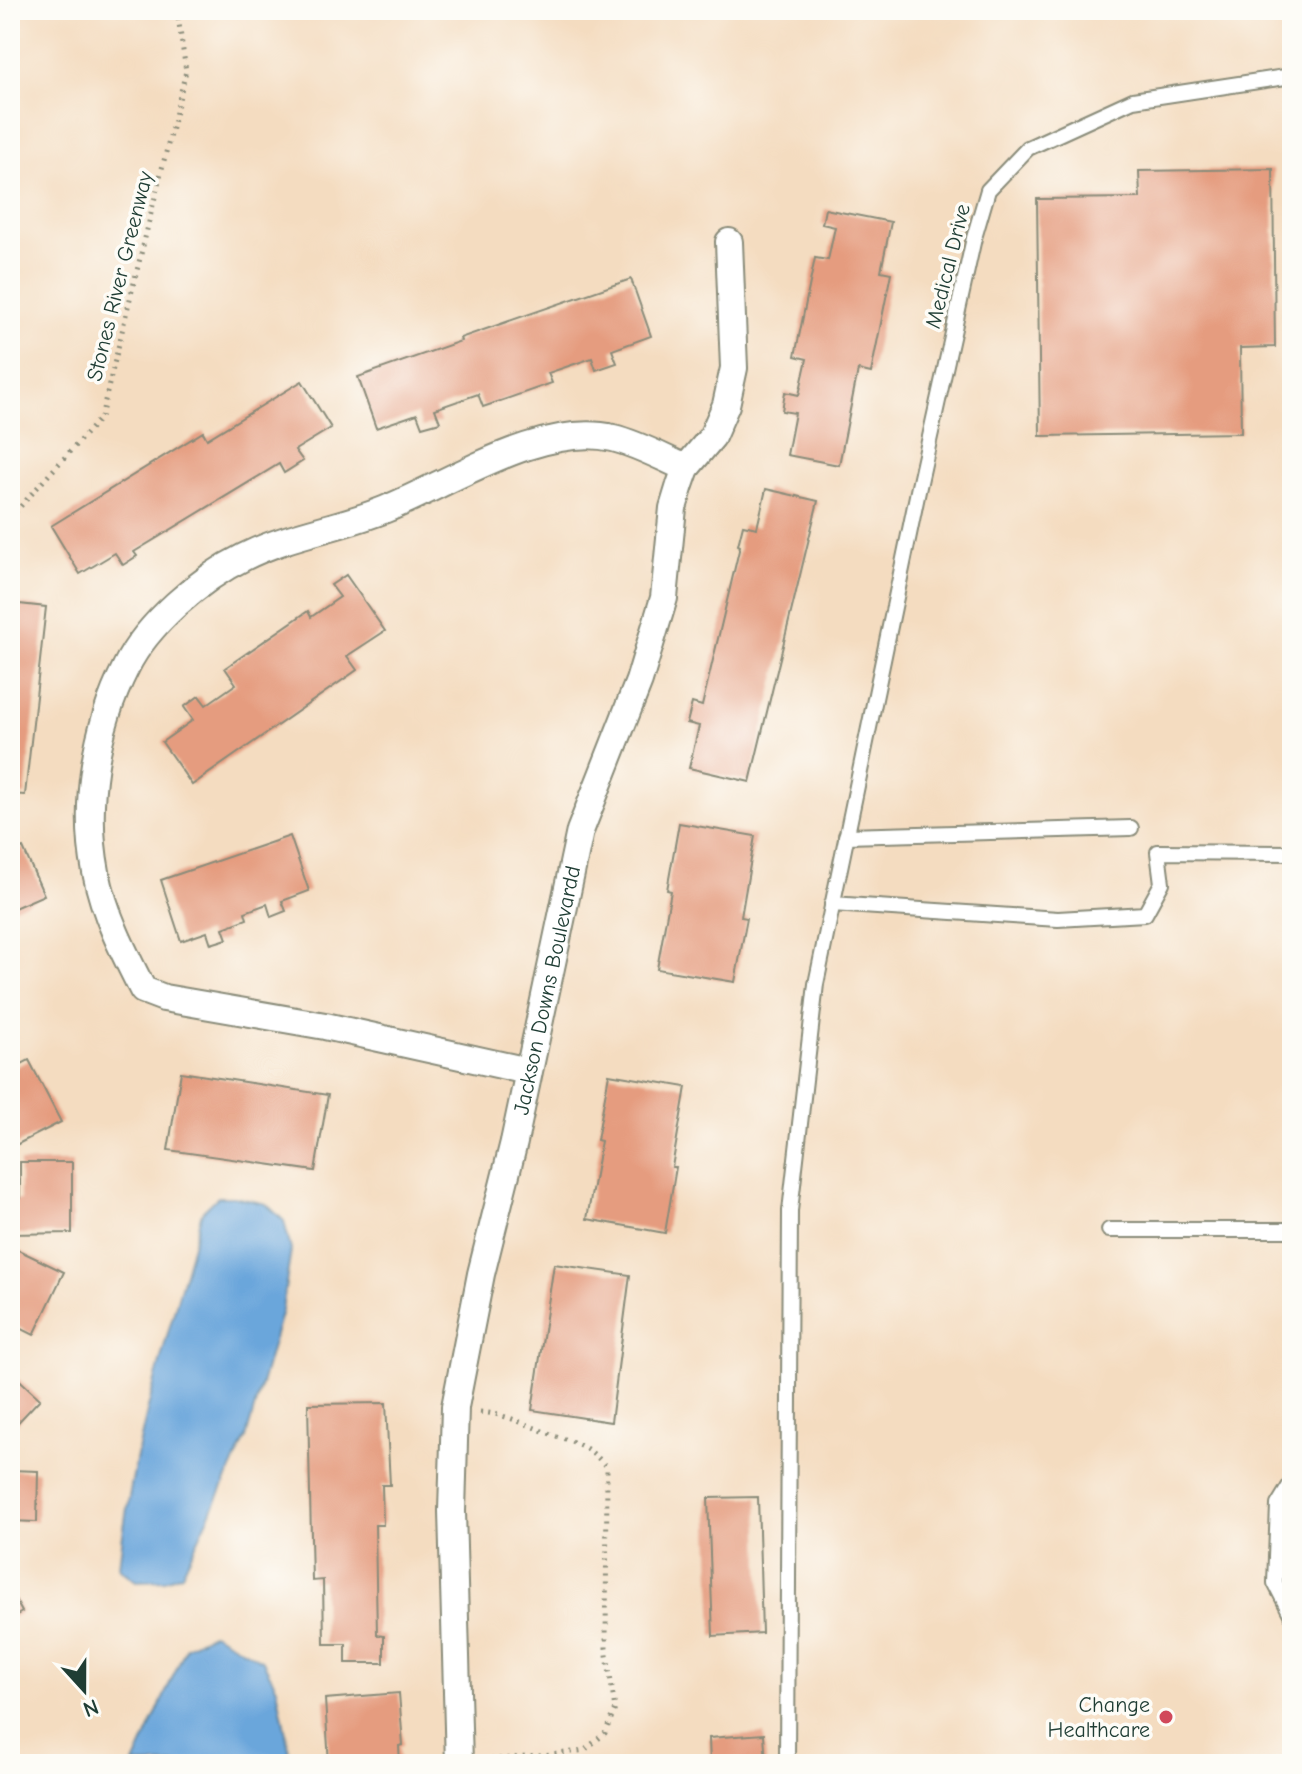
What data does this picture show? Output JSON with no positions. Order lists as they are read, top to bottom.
{
  "streets": {
    "street": ["Jackson Downs Boulevardd"],
    "lane": ["Medical Drive"],
    "path": ["Stones River Greenway"]
  },
  "places": ["Change Healthcare"],
  "north": "bottom"
}
